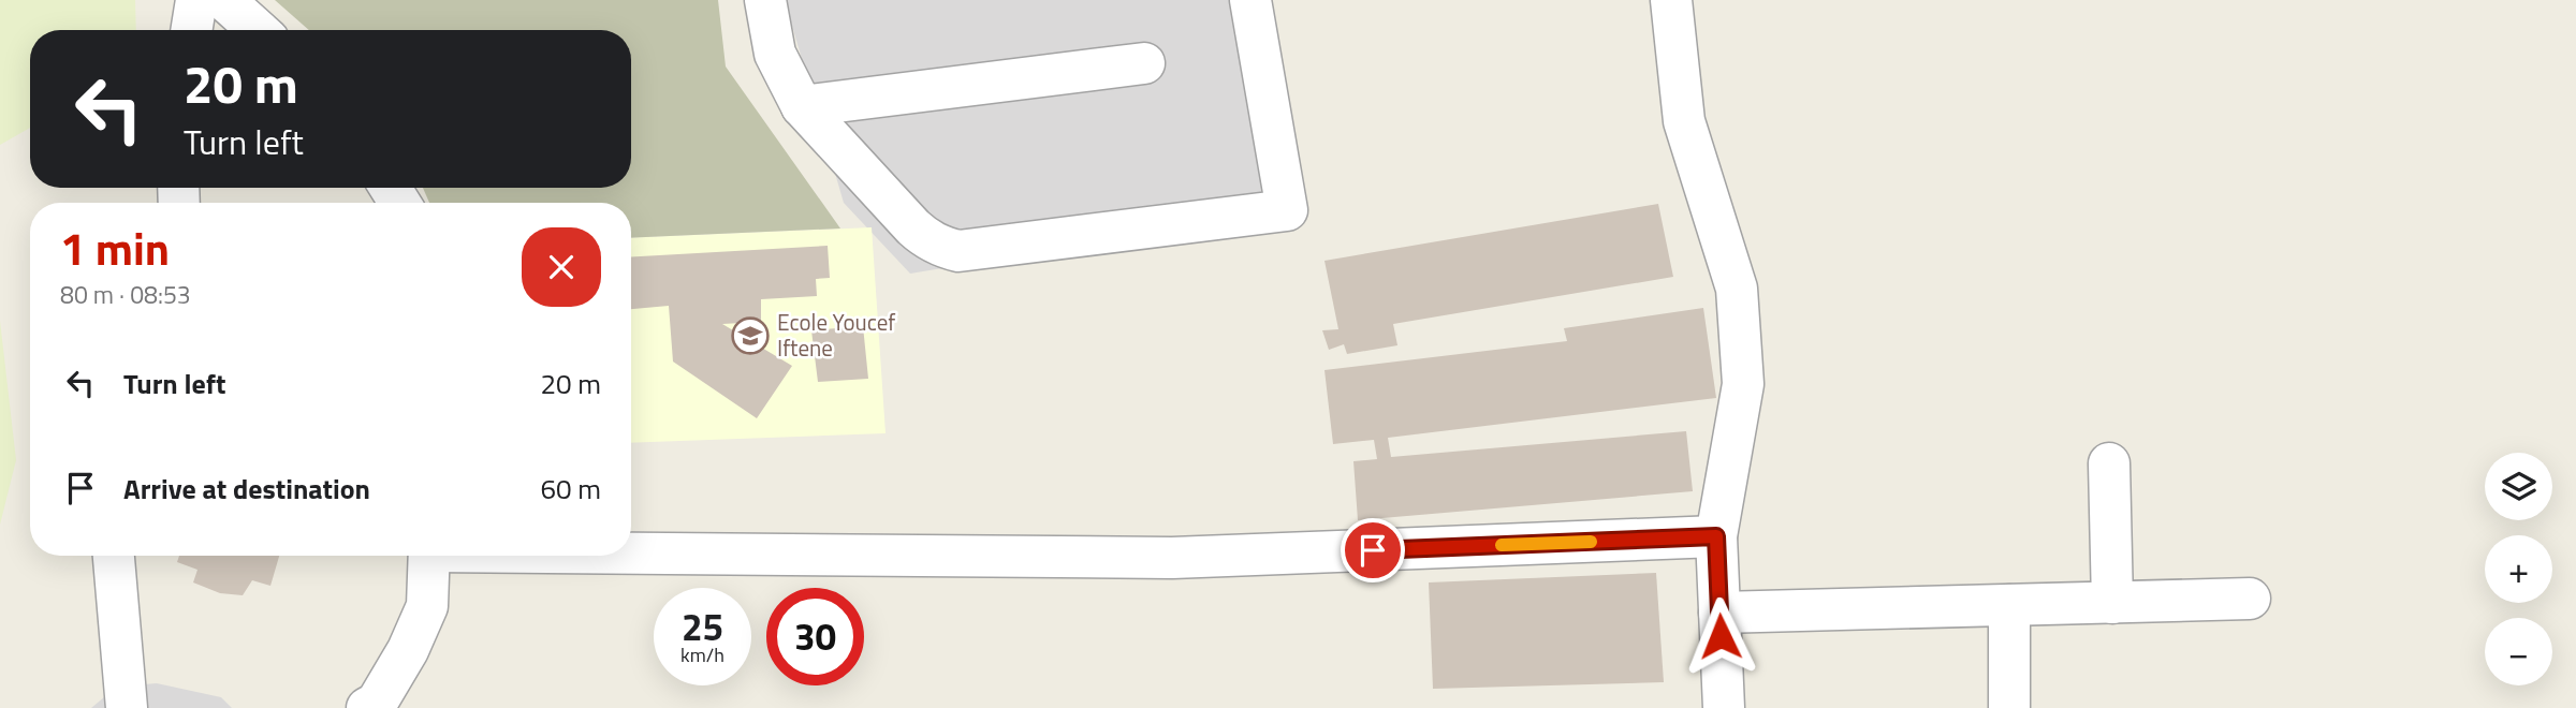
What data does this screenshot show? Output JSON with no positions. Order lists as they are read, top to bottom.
{
  "places": {
    "school or university": ["Ecole Youcef Iftene"]
  },
  "page": {
    "turn": ["20 m", "Turn left"],
    "heading": ["1 min", "80 m · 08:53"],
    "list": [
      {
        "name": "Turn left",
        "value": "20 m"
      },
      {
        "name": "Arrive at destination",
        "value": "60 m"
      }
    ],
    "map_buttons": ["+", "−"],
    "speed": "25 km/h",
    "limit": "30"
  }
}
